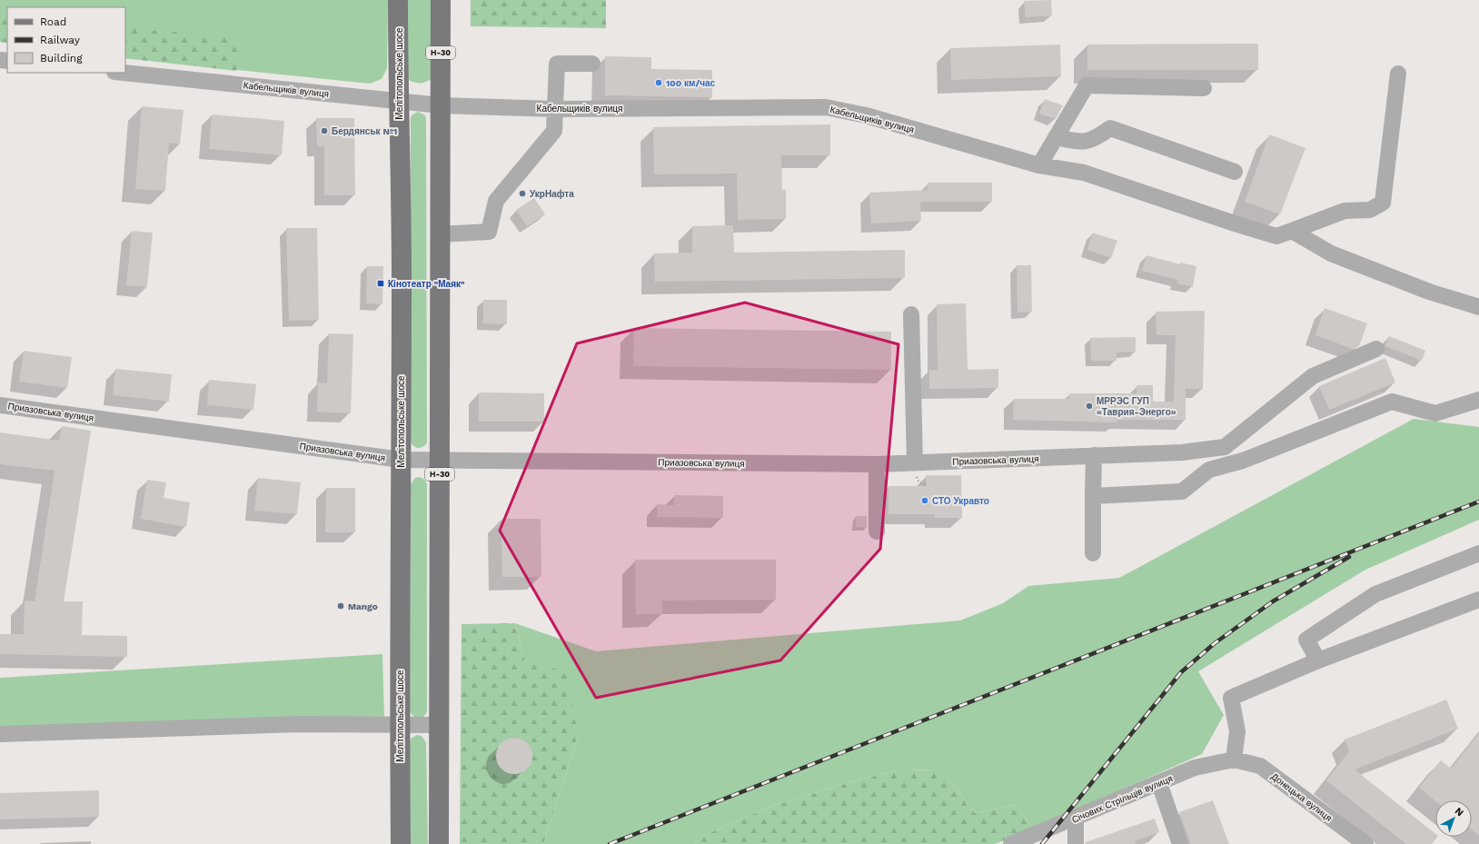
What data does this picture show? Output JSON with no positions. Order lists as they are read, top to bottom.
{
  "streets": {
    "main road": ["Н-30", "Мелітопольське шосе"],
    "street": [
      "Кабельщиків вулиця",
      "Приазовська вулиця",
      "Донецька вулиця",
      "Січових Стрільців вулиця"
    ]
  },
  "crossings": [
    ["Н-30", "Кабельщиків вулиця"],
    ["Н-30", "Приазовська вулиця"],
    ["Мелітопольське шосе", "Кабельщиків вулиця"],
    ["Мелітопольське шосе", "Приазовська вулиця"],
    ["Донецька вулиця", "Січових Стрільців вулиця"]
  ],
  "places": {
    "other": [
      "100 км/час",
      "Бердянськ №1",
      "УкрНафта",
      "МРРЭС ГУП «Таврия-Энерго»",
      "СТО Укравто",
      "Mango"
    ],
    "transit": ["Кінотеатр \"Маяк\""]
  },
  "legend": ["Road", "Railway", "Building"],
  "north": "top right"
}
